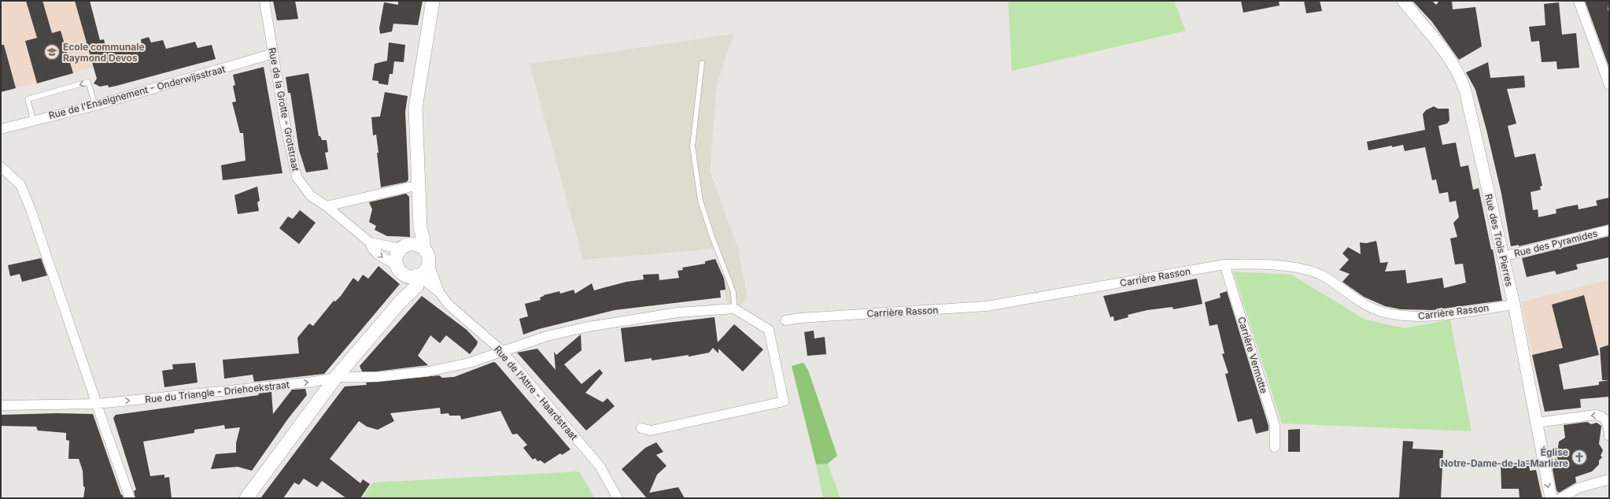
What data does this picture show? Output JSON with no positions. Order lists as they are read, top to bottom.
{
  "streets": {
    "street": [
      "Rue de l'Enseignement - Onderwijsstraat",
      "Rue de la Grotte - Grotstraat",
      "Rue des Trois Pierres",
      "Rue des Pyramides",
      "Carrière Rasson",
      "Carrière Vermotte",
      "Rue du Triangle - Driehoekstraat",
      "Rue de l'Attre - Haardstraat"
    ]
  },
  "crossings": [
    ["Rue de l'Enseignement - Onderwijsstraat", "Rue de la Grotte - Grotstraat"],
    ["Rue de la Grotte - Grotstraat", "Rue de l'Attre - Haardstraat"],
    ["Rue des Trois Pierres", "Rue des Pyramides"],
    ["Rue des Trois Pierres", "Carrière Rasson"],
    ["Carrière Rasson", "Carrière Vermotte"],
    ["Rue du Triangle - Driehoekstraat", "Rue de l'Attre - Haardstraat"]
  ],
  "places": {
    "school or university": ["Ecole communale Raymond Devos"],
    "church": ["Église Notre-Dame-de-la-Marlière"]
  }
}
